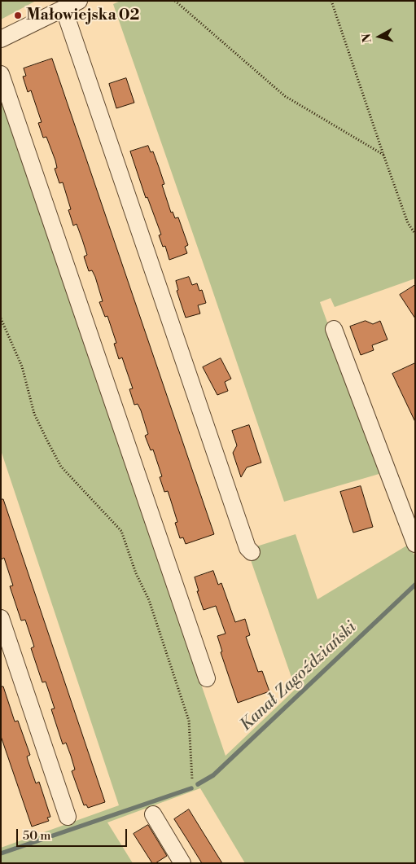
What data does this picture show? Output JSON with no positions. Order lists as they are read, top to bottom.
{
  "water": ["Kanał Zagoździański"],
  "places": ["Małowiejska 02"],
  "scale_bar": "50 m",
  "north": "left"
}
